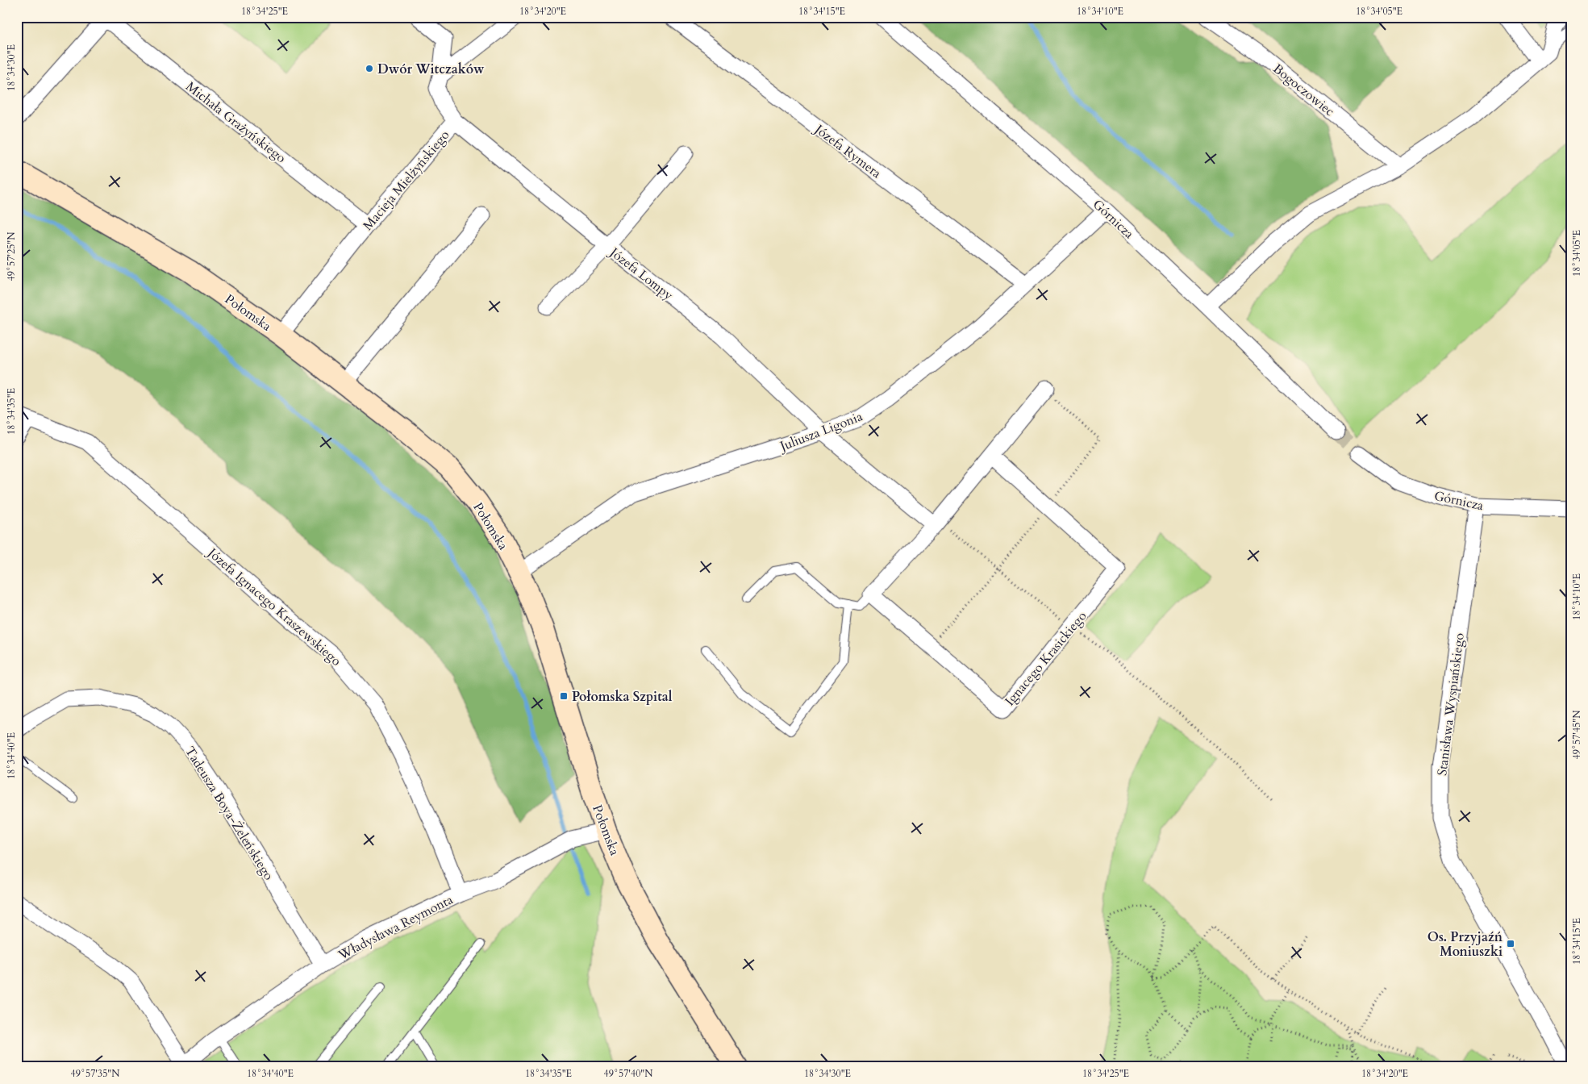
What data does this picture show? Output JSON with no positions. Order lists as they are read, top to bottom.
{
  "streets": {
    "street": [
      "Bogoczowiec",
      "Michała Grażyńskiego",
      "Józefa Rymera",
      "Macieja Mielżyńskiego",
      "Górnicza",
      "Józefa Lompy",
      "Połomska",
      "Juliusza Ligonia",
      "Józefa Ignacego Kraszewskiego",
      "Ignacego Krasickiego",
      "Stanisława Wyspiańskiego",
      "Tadeusza Boya-Żeleńskiego",
      "Władysława Reymonta"
    ]
  },
  "crossings": [
    ["Michała Grażyńskiego", "Macieja Mielżyńskiego"],
    ["Józefa Rymera", "Juliusza Ligonia"],
    ["Macieja Mielżyńskiego", "Józefa Lompy"],
    ["Macieja Mielżyńskiego", "Połomska"],
    ["Górnicza", "Juliusza Ligonia"],
    ["Górnicza", "Stanisława Wyspiańskiego"],
    ["Józefa Lompy", "Juliusza Ligonia"],
    ["Połomska", "Juliusza Ligonia"],
    ["Połomska", "Władysława Reymonta"],
    ["Józefa Ignacego Kraszewskiego", "Władysława Reymonta"],
    ["Tadeusza Boya-Żeleńskiego", "Władysława Reymonta"]
  ],
  "places": {
    "other": ["Dwór Witczaków"],
    "transit": ["Połomska Szpital", "Os. Przyjaźń Moniuszki"]
  },
  "coordinates": [
    "18°34'25\"E",
    "18°34'20\"E",
    "18°34'15\"E",
    "18°34'10\"E",
    "18°34'05\"E",
    "18°34'30\"E",
    "49°57'25\"N",
    "18°34'35\"E",
    "49°57'45\"N",
    "18°34'40\"E",
    "49°57'35\"N",
    "49°57'40\"N"
  ]
}
